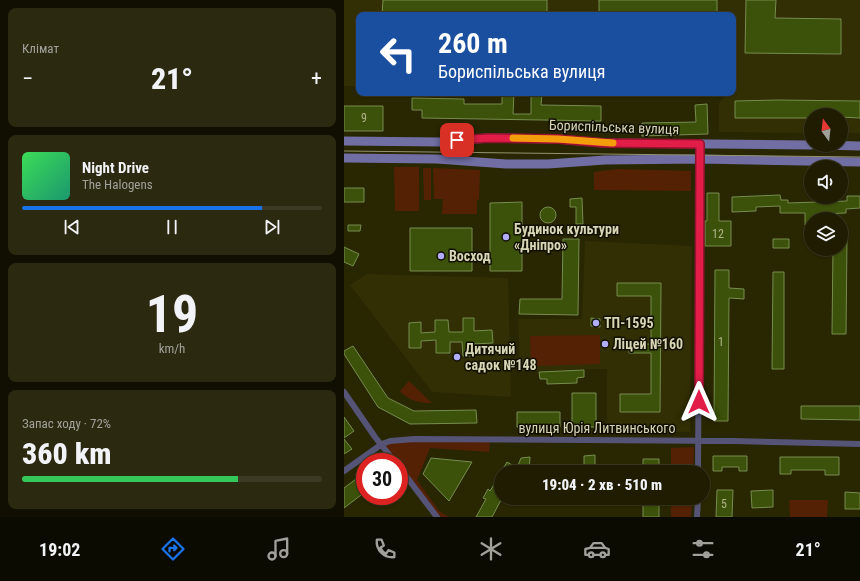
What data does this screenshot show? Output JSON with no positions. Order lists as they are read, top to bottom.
{
  "streets": {
    "main road": ["Бориспільська вулиця"],
    "street": ["вулиця Юрія Литвинського"]
  },
  "places": [
    "Будинок культури «Дніпро»",
    "Восход",
    "ТП-1595",
    "Ліцей №160",
    "Дитячий садок №148"
  ],
  "house_numbers": [
    "9",
    "12",
    "1",
    "5"
  ],
  "north": "top",
  "page": {
    "tile": [
      "Клімат",
      ["19", "km/h"],
      ["Запас ходу · 72%", "360 km"]
    ],
    "turn": ["260 m", "Бориспільська вулиця"],
    "heat": ["−", "21°", "+"],
    "song": ["Night Drive", "The Halogens"],
    "limit": "30",
    "trip": "19:04 · 2 хв · 510 m",
    "tabs": ["19:02", "21°"]
  }
}
